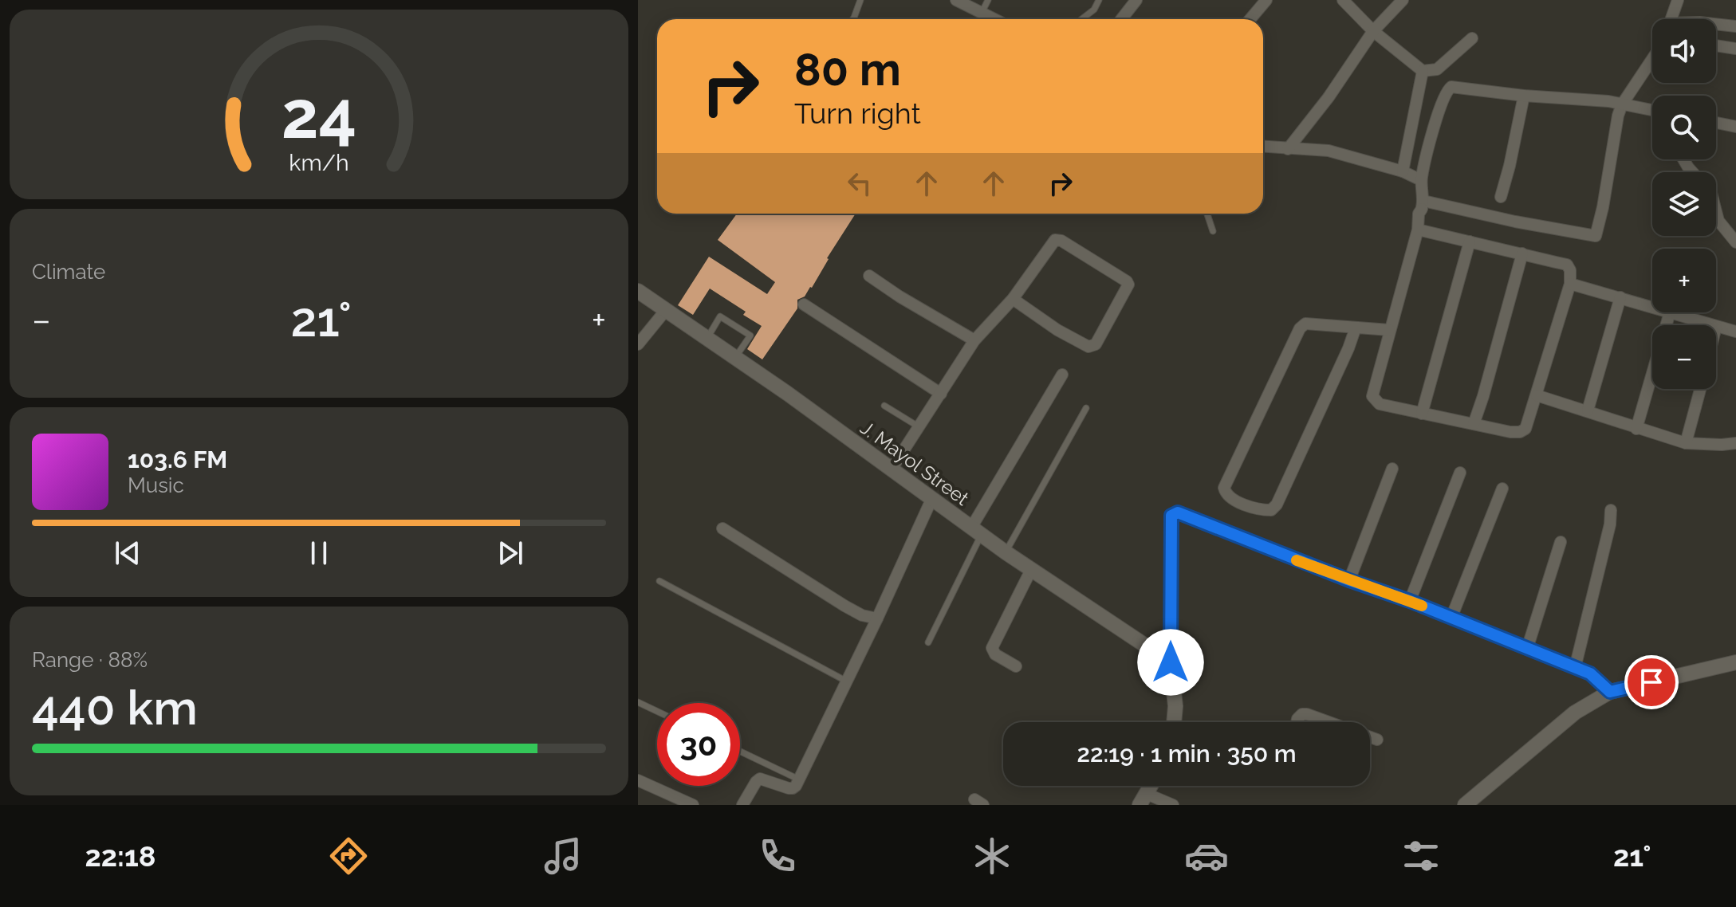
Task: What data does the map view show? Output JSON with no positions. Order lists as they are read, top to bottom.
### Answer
{
  "streets": {
    "street": ["J. Mayol Street"]
  },
  "page": {
    "map_buttons": ["+", "−"],
    "turn": ["80 m", "Turn right"],
    "tile": [
      "Climate",
      ["Range · 88%", "440 km"]
    ],
    "heat": ["−", "21°", "+"],
    "song": ["103.6 FM", "Music"],
    "limit": "30",
    "trip": "22:19 · 1 min · 350 m",
    "tabs": ["22:18", "21°"],
    "gauge": ["24", "km/h"]
  }
}
